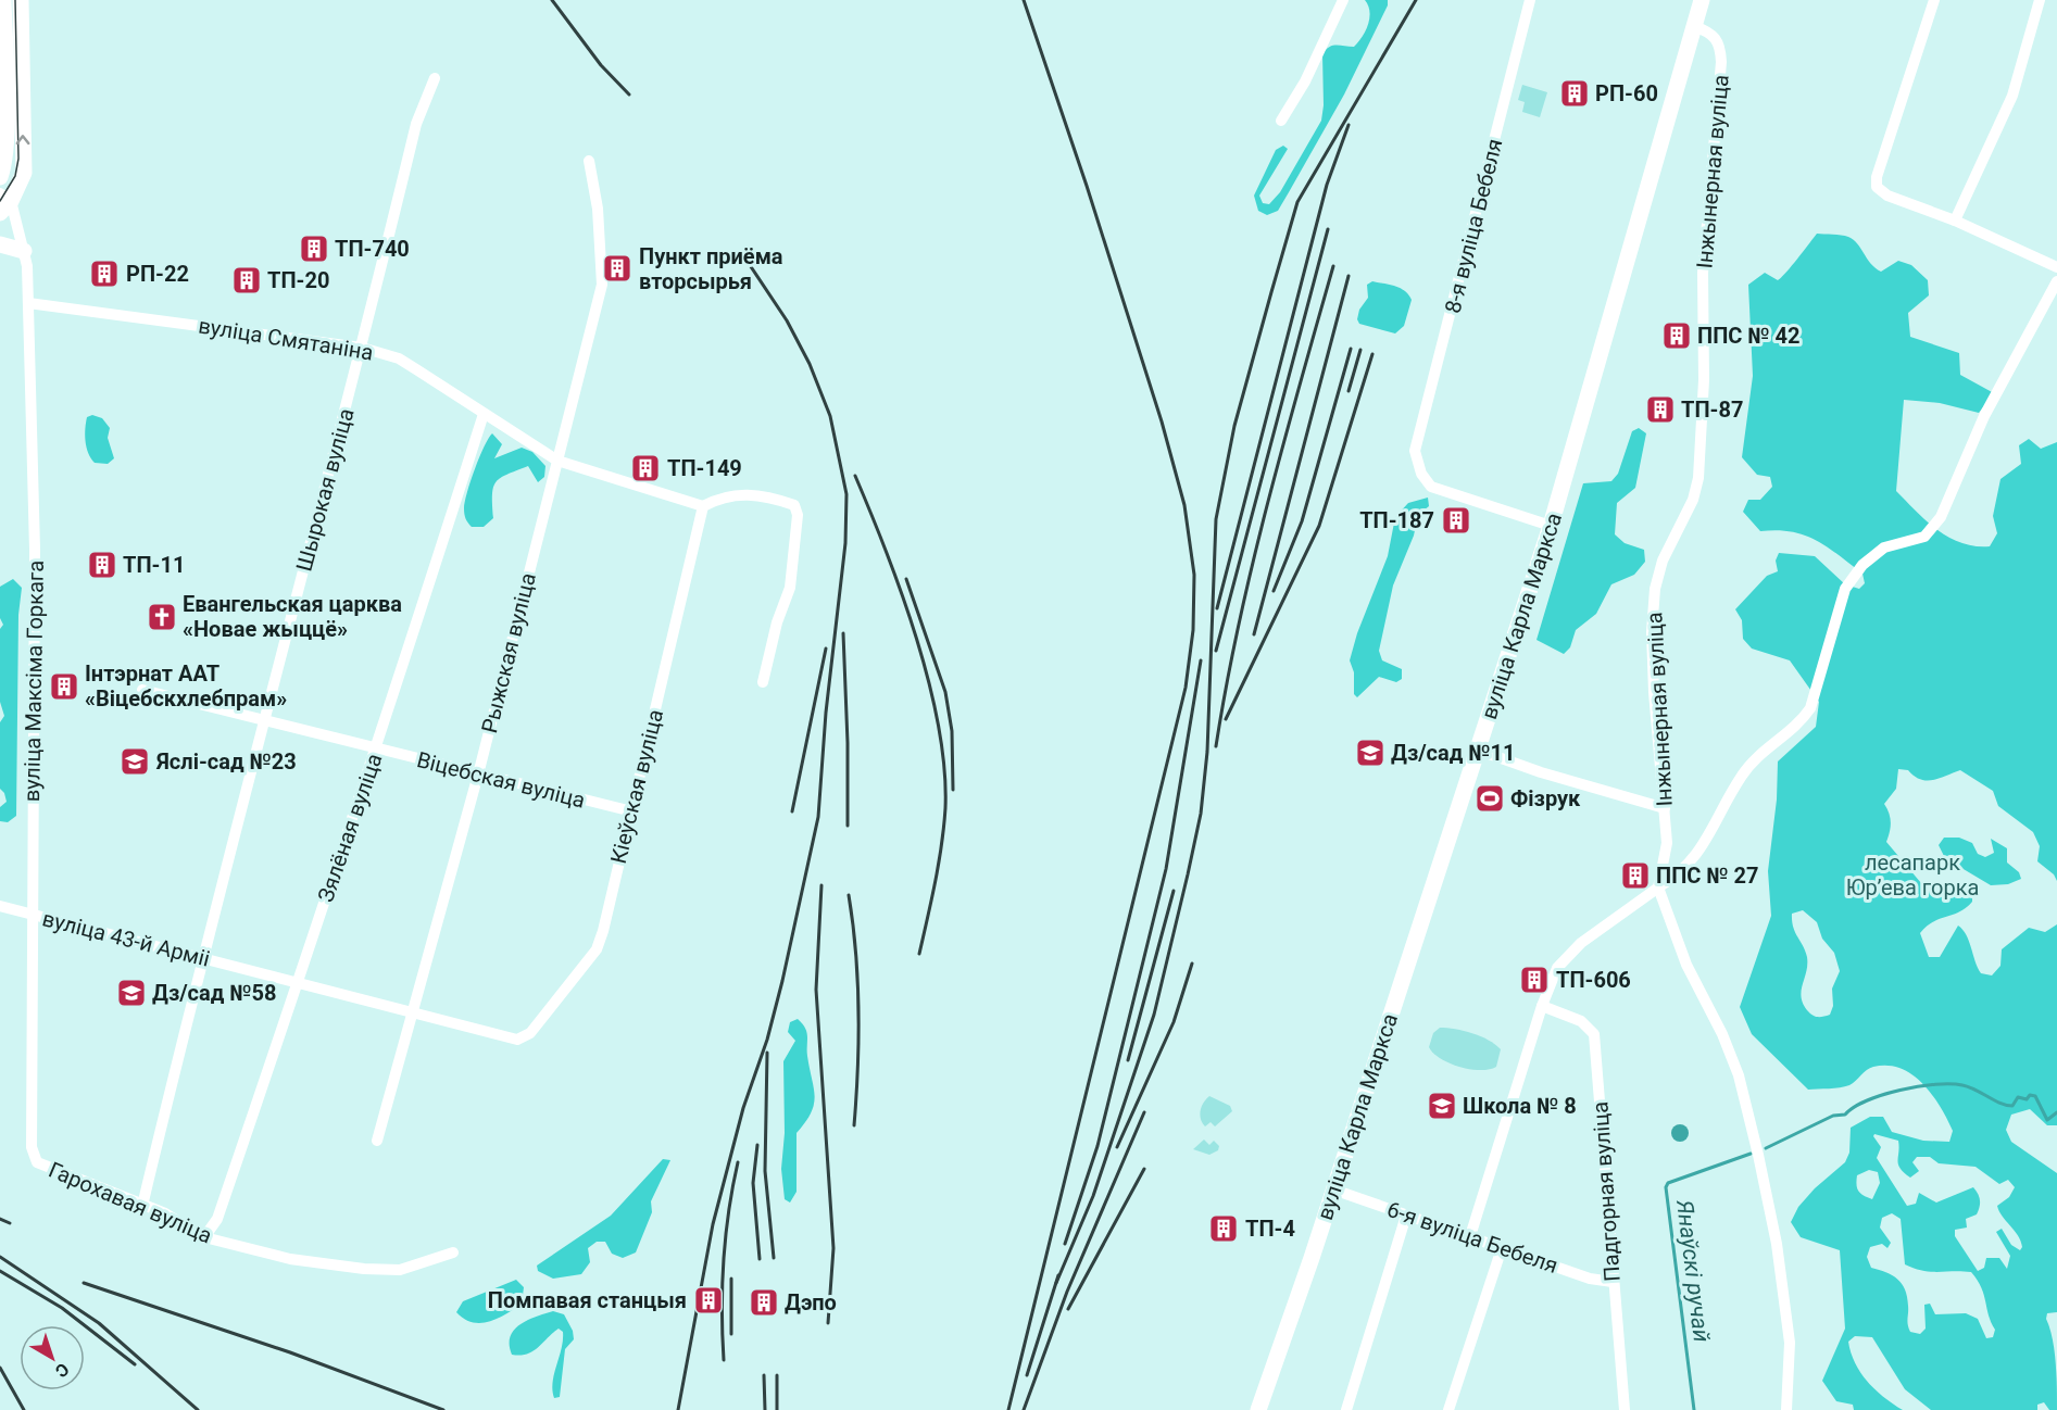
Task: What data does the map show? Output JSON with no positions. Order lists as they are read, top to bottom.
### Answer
{
  "streets": {
    "main road": ["вуліца Карла Маркса", "вуліца Максіма Горкага"],
    "street": [
      "Інжынерная вуліца",
      "8-я вуліца Бебеля",
      "вуліца Смятаніна",
      "Шырокая вуліца",
      "Рыжская вуліца",
      "Віцебская вуліца",
      "Кіеўская вуліца",
      "Зялёная вуліца",
      "вуліца 43-й Арміі",
      "Падгорная вуліца",
      "Гарохавая вуліца",
      "6-я вуліца Бебеля"
    ]
  },
  "crossings": [
    ["Інжынерная вуліца", "вуліца Карла Маркса"],
    ["8-я вуліца Бебеля", "вуліца Карла Маркса"],
    ["вуліца Смятаніна", "Шырокая вуліца"],
    ["вуліца Смятаніна", "Рыжская вуліца"],
    ["вуліца Смятаніна", "вуліца Максіма Горкага"],
    ["вуліца Смятаніна", "Кіеўская вуліца"],
    ["вуліца Смятаніна", "Зялёная вуліца"],
    ["Шырокая вуліца", "Віцебская вуліца"],
    ["Шырокая вуліца", "вуліца 43-й Арміі"],
    ["Шырокая вуліца", "Гарохавая вуліца"],
    ["вуліца Карла Маркса", "6-я вуліца Бебеля"],
    ["Рыжская вуліца", "Віцебская вуліца"],
    ["Рыжская вуліца", "вуліца 43-й Арміі"],
    ["вуліца Максіма Горкага", "вуліца 43-й Арміі"],
    ["вуліца Максіма Горкага", "Гарохавая вуліца"],
    ["Віцебская вуліца", "Кіеўская вуліца"],
    ["Віцебская вуліца", "Зялёная вуліца"],
    ["Кіеўская вуліца", "вуліца 43-й Арміі"],
    ["Зялёная вуліца", "вуліца 43-й Арміі"],
    ["Зялёная вуліца", "Гарохавая вуліца"],
    ["Падгорная вуліца", "6-я вуліца Бебеля"]
  ],
  "water": ["Янаўскі ручай"],
  "parks": ["лесапарк Юрʼева горка"],
  "places": {
    "building": [
      "РП-60",
      "ТП-740",
      "Пункт приёма вторсырья",
      "РП-22",
      "ТП-20",
      "ППС № 42",
      "ТП-87",
      "ТП-149",
      "ТП-187",
      "ТП-11",
      "Інтэрнат ААТ «Віцебскхлебпрам»",
      "ППС № 27",
      "ТП-606",
      "ТП-4",
      "Помпавая станцыя",
      "Дэпо"
    ],
    "church": ["Евангельская царква «Новае жыццё»"],
    "school or university": [
      "Дз/сад №11",
      "Яслі-сад №23",
      "Дз/сад №58",
      "Школа № 8"
    ],
    "sports": ["Фізрук"]
  },
  "north": "bottom right"
}
